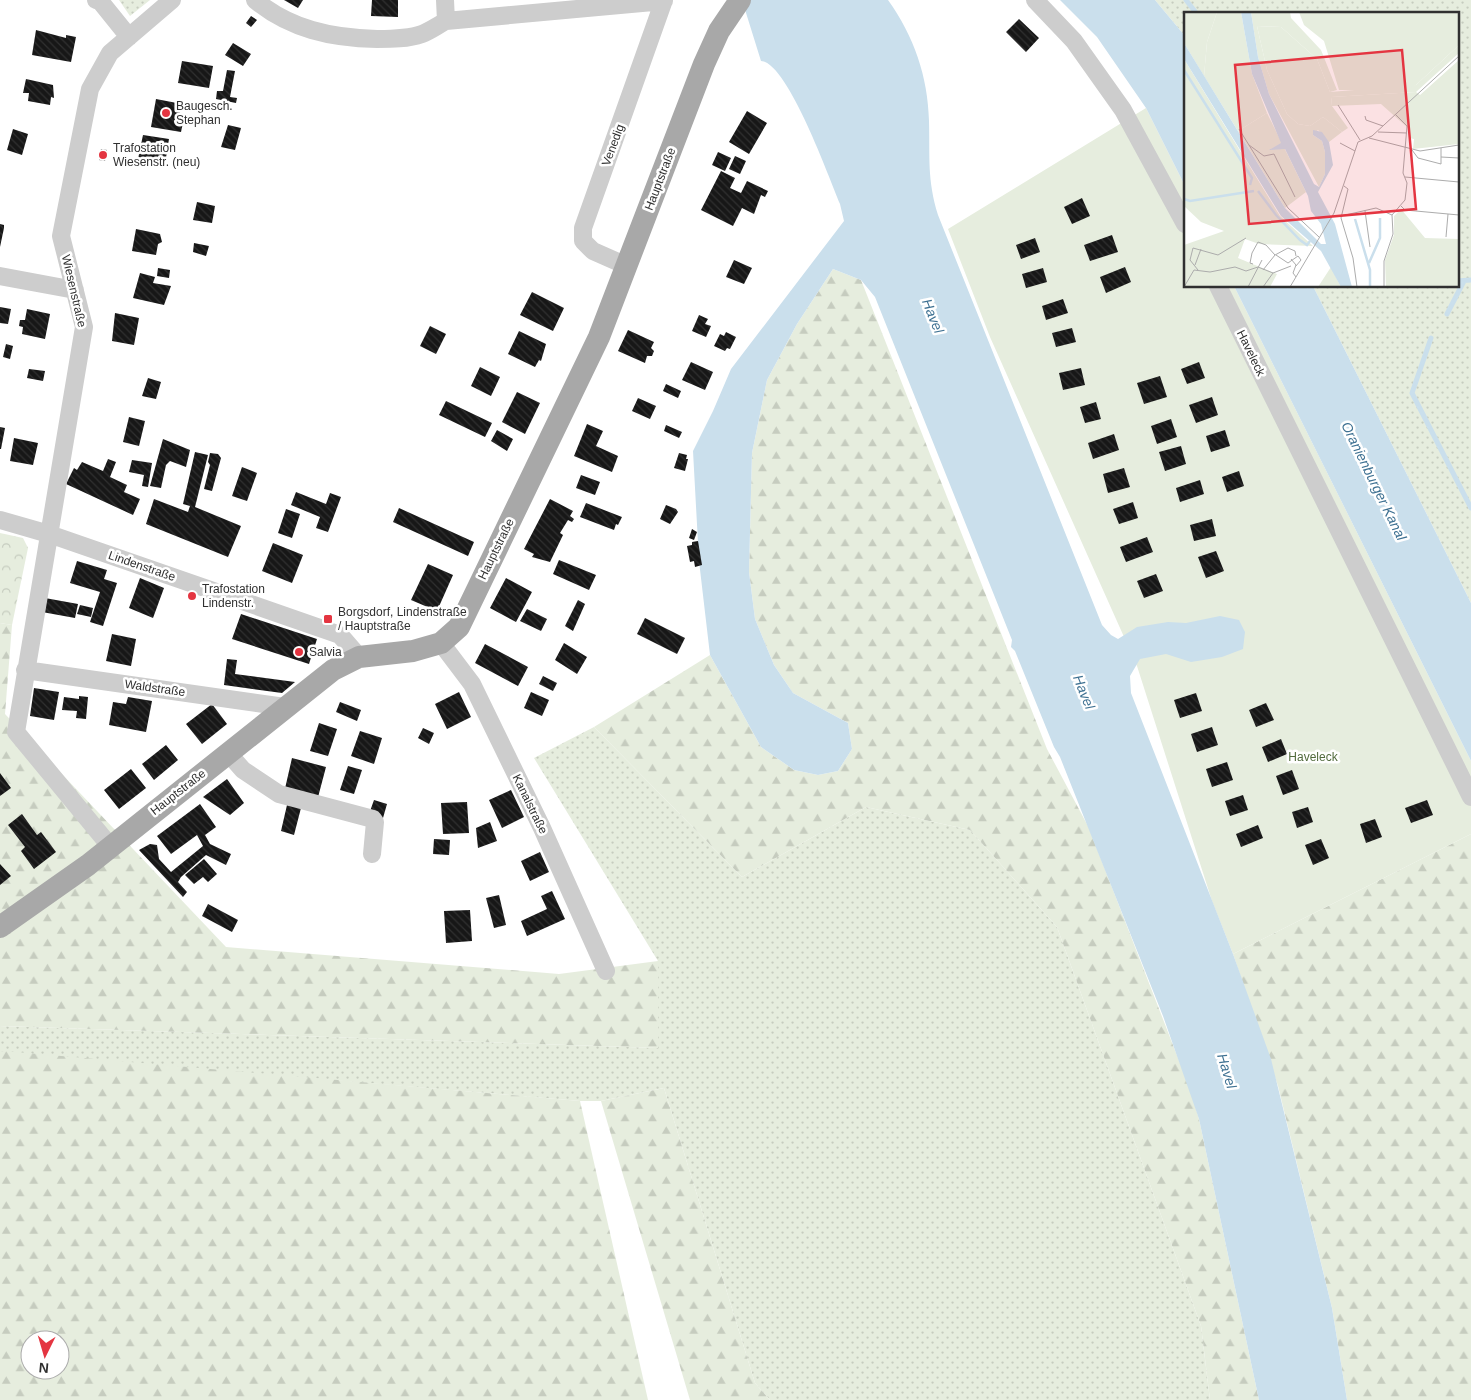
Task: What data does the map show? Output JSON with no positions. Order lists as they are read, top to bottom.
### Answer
{
  "streets": {
    "main road": ["Hauptstraße"],
    "street": [
      "Venedig",
      "Wiesenstraße",
      "Haveleck",
      "Lindenstraße",
      "Waldstraße",
      "Kanalstraße"
    ]
  },
  "crossings": [
    ["Venedig", "Hauptstraße"],
    ["Hauptstraße", "Lindenstraße"],
    ["Hauptstraße", "Waldstraße"],
    ["Hauptstraße", "Kanalstraße"],
    ["Wiesenstraße", "Lindenstraße"]
  ],
  "water": ["Havel", "Oranienburger Kanal"],
  "parks": ["Haveleck"],
  "places": {
    "other": [
      "Baugesch. Stephan",
      "Trafostation Wiesenstr. (neu)",
      "Trafostation Lindenstr.",
      "Salvia"
    ],
    "transit": ["Borgsdorf, Lindenstraße / Hauptstraße"]
  },
  "north": "bottom"
}
